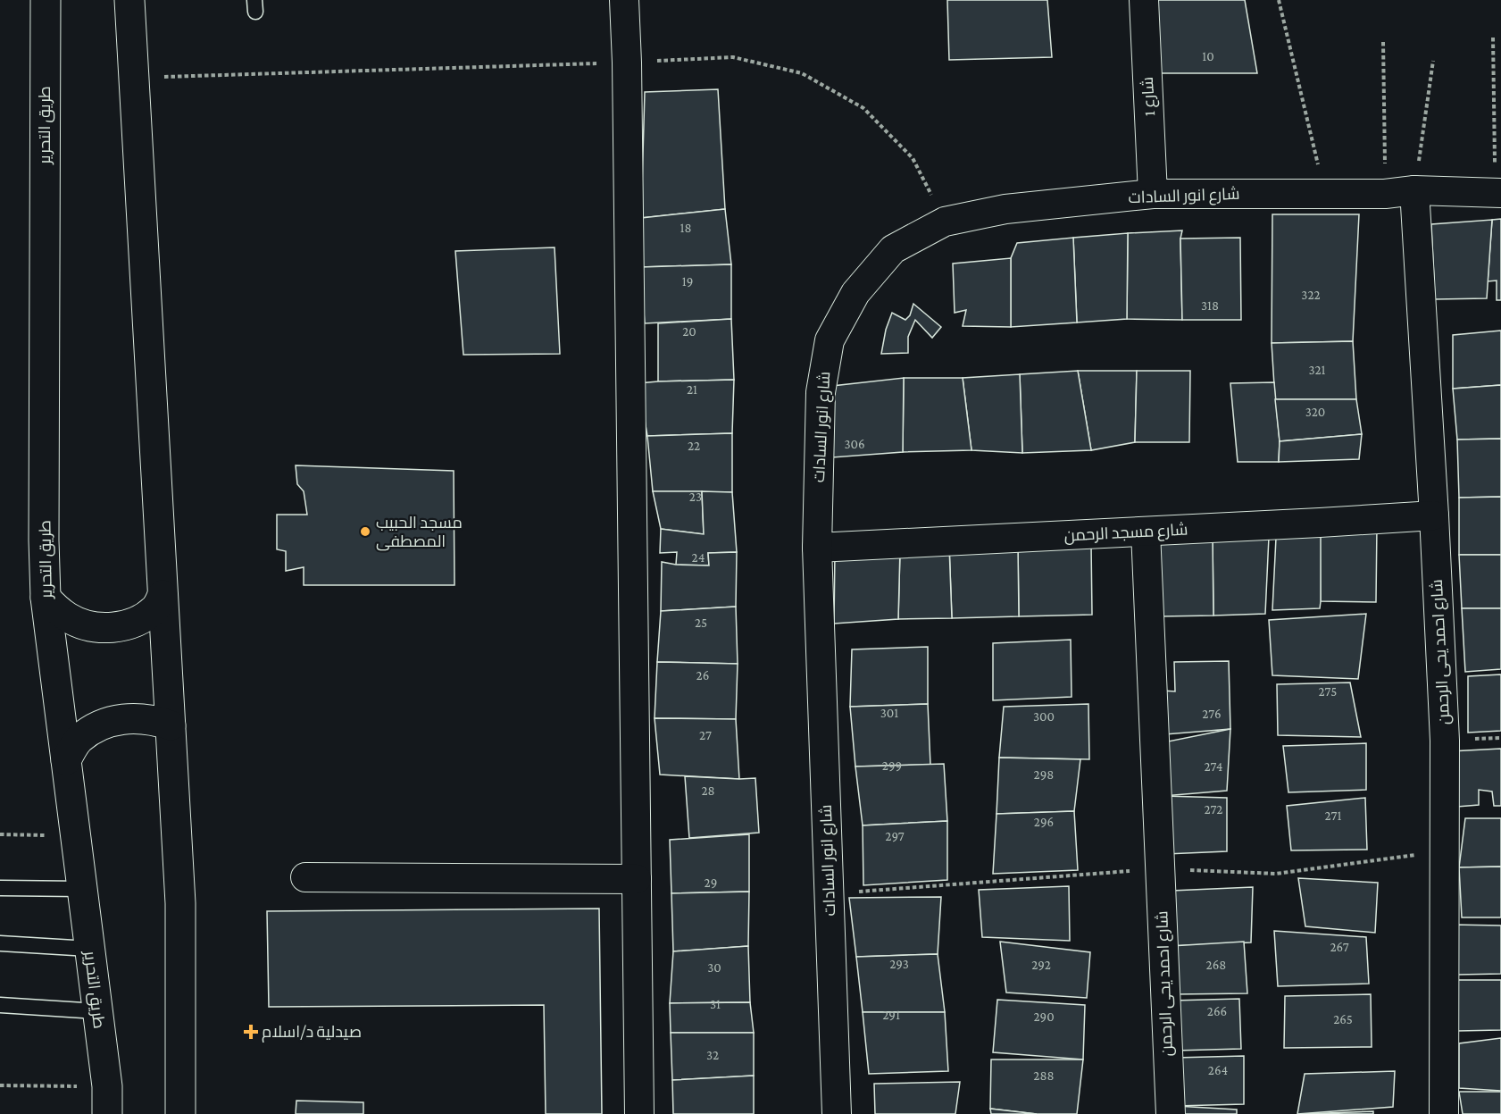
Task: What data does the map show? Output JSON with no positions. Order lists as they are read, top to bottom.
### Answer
{
  "streets": {
    "street": [
      "شارع 1",
      "طريق التحرير",
      "شارع انور السادات",
      "شارع مسجد الرحمن",
      "شارع احمد يحى الرحمن"
    ]
  },
  "crossings": [
    ["شارع 1", "شارع انور السادات"],
    ["شارع انور السادات", "شارع مسجد الرحمن"],
    ["شارع انور السادات", "شارع احمد يحى الرحمن"],
    ["شارع مسجد الرحمن", "شارع احمد يحى الرحمن"]
  ],
  "places": {
    "other": ["مسجد الحبيب المصطفى"],
    "health": ["صيدلية د/اسلام"]
  },
  "house_numbers": [
    "10",
    "18",
    "19",
    "322",
    "318",
    "20",
    "321",
    "21",
    "320",
    "306",
    "22",
    "23",
    "24",
    "25",
    "26",
    "275",
    "301",
    "276",
    "300",
    "27",
    "299",
    "274",
    "298",
    "28",
    "272",
    "271",
    "296",
    "297",
    "29",
    "267",
    "293",
    "292",
    "268",
    "30",
    "31",
    "266",
    "291",
    "290",
    "265",
    "32",
    "264",
    "288"
  ]
}
